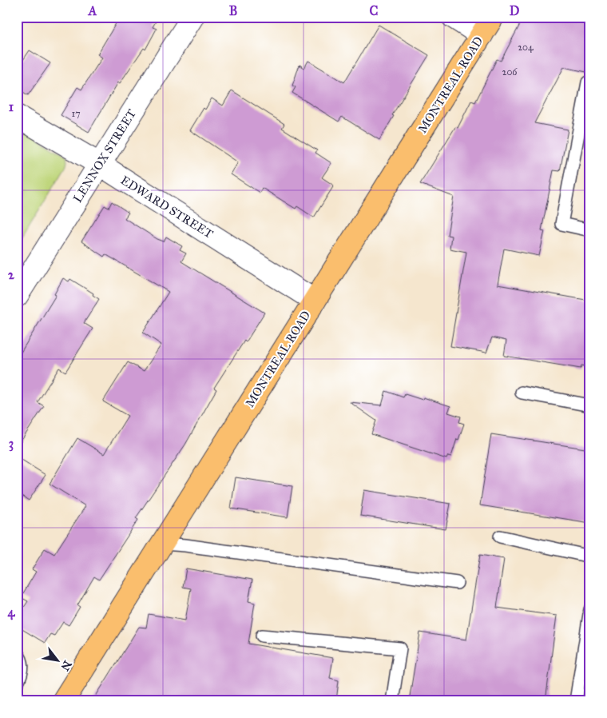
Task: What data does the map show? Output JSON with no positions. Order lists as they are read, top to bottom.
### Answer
{
  "streets": {
    "main road": ["MONTREAL ROAD"],
    "street": ["LENNOX STREET", "EDWARD STREET"]
  },
  "crossings": [
    ["MONTREAL ROAD", "EDWARD STREET"],
    ["LENNOX STREET", "EDWARD STREET"]
  ],
  "house_numbers": ["204", "206", "17"],
  "north": "bottom right",
  "grid": {
    "columns": [
      "A",
      "B",
      "C",
      "D"
    ],
    "rows": [
      "1",
      "2",
      "3",
      "4"
    ]
  }
}
